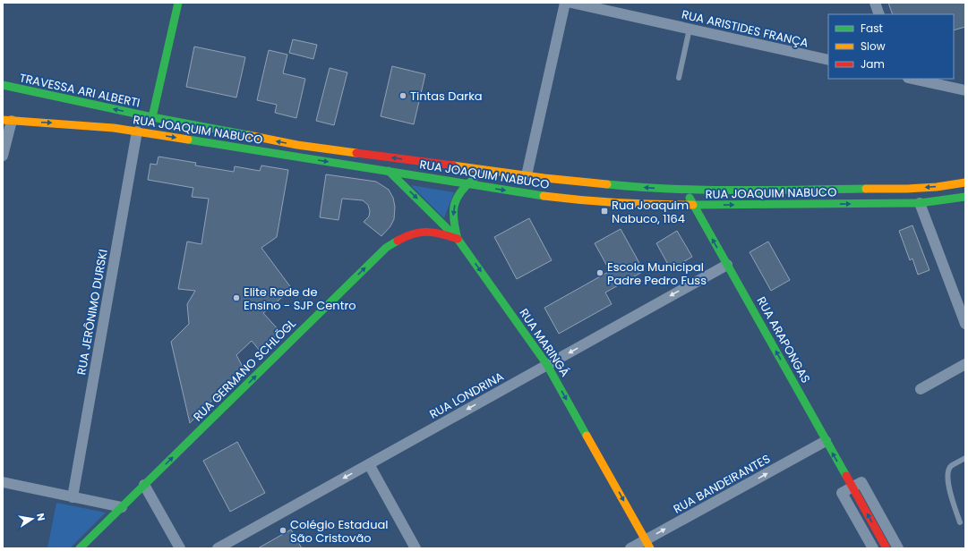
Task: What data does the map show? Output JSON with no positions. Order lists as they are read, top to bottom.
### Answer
{
  "streets": {
    "main road": [
      "TRAVESSA ARI ALBERTI",
      "RUA JOAQUIM NABUCO",
      "RUA ARAPONGAS",
      "RUA MARINGÁ",
      "RUA GERMANO SCHLÖGL"
    ],
    "street": [
      "RUA ARISTIDES FRANÇA",
      "RUA JERÔNIMO DURSKI",
      "RUA LONDRINA",
      "RUA BANDEIRANTES"
    ]
  },
  "crossings": [
    ["TRAVESSA ARI ALBERTI", "RUA JOAQUIM NABUCO"],
    ["RUA JOAQUIM NABUCO", "RUA JERÔNIMO DURSKI"],
    ["RUA JOAQUIM NABUCO", "RUA ARAPONGAS"],
    ["RUA JOAQUIM NABUCO", "RUA MARINGÁ"],
    ["RUA ARAPONGAS", "RUA LONDRINA"],
    ["RUA ARAPONGAS", "RUA BANDEIRANTES"],
    ["RUA MARINGÁ", "RUA GERMANO SCHLÖGL"],
    ["RUA MARINGÁ", "RUA LONDRINA"],
    ["RUA MARINGÁ", "RUA BANDEIRANTES"]
  ],
  "one_way": [
    "TRAVESSA ARI ALBERTI",
    "RUA ARAPONGAS",
    "RUA MARINGÁ",
    "RUA GERMANO SCHLÖGL",
    "RUA LONDRINA",
    "RUA BANDEIRANTES"
  ],
  "places": {
    "other": [
      "Tintas Darka",
      "Escola Municipal Padre Pedro Fuss",
      "Elite Rede de Ensino - SJP Centro",
      "Colégio Estadual São Cristovão"
    ],
    "transit": ["Rua Joaquim Nabuco, 1164"]
  },
  "legend": ["Fast", "Slow", "Jam"],
  "north": "right"
}
